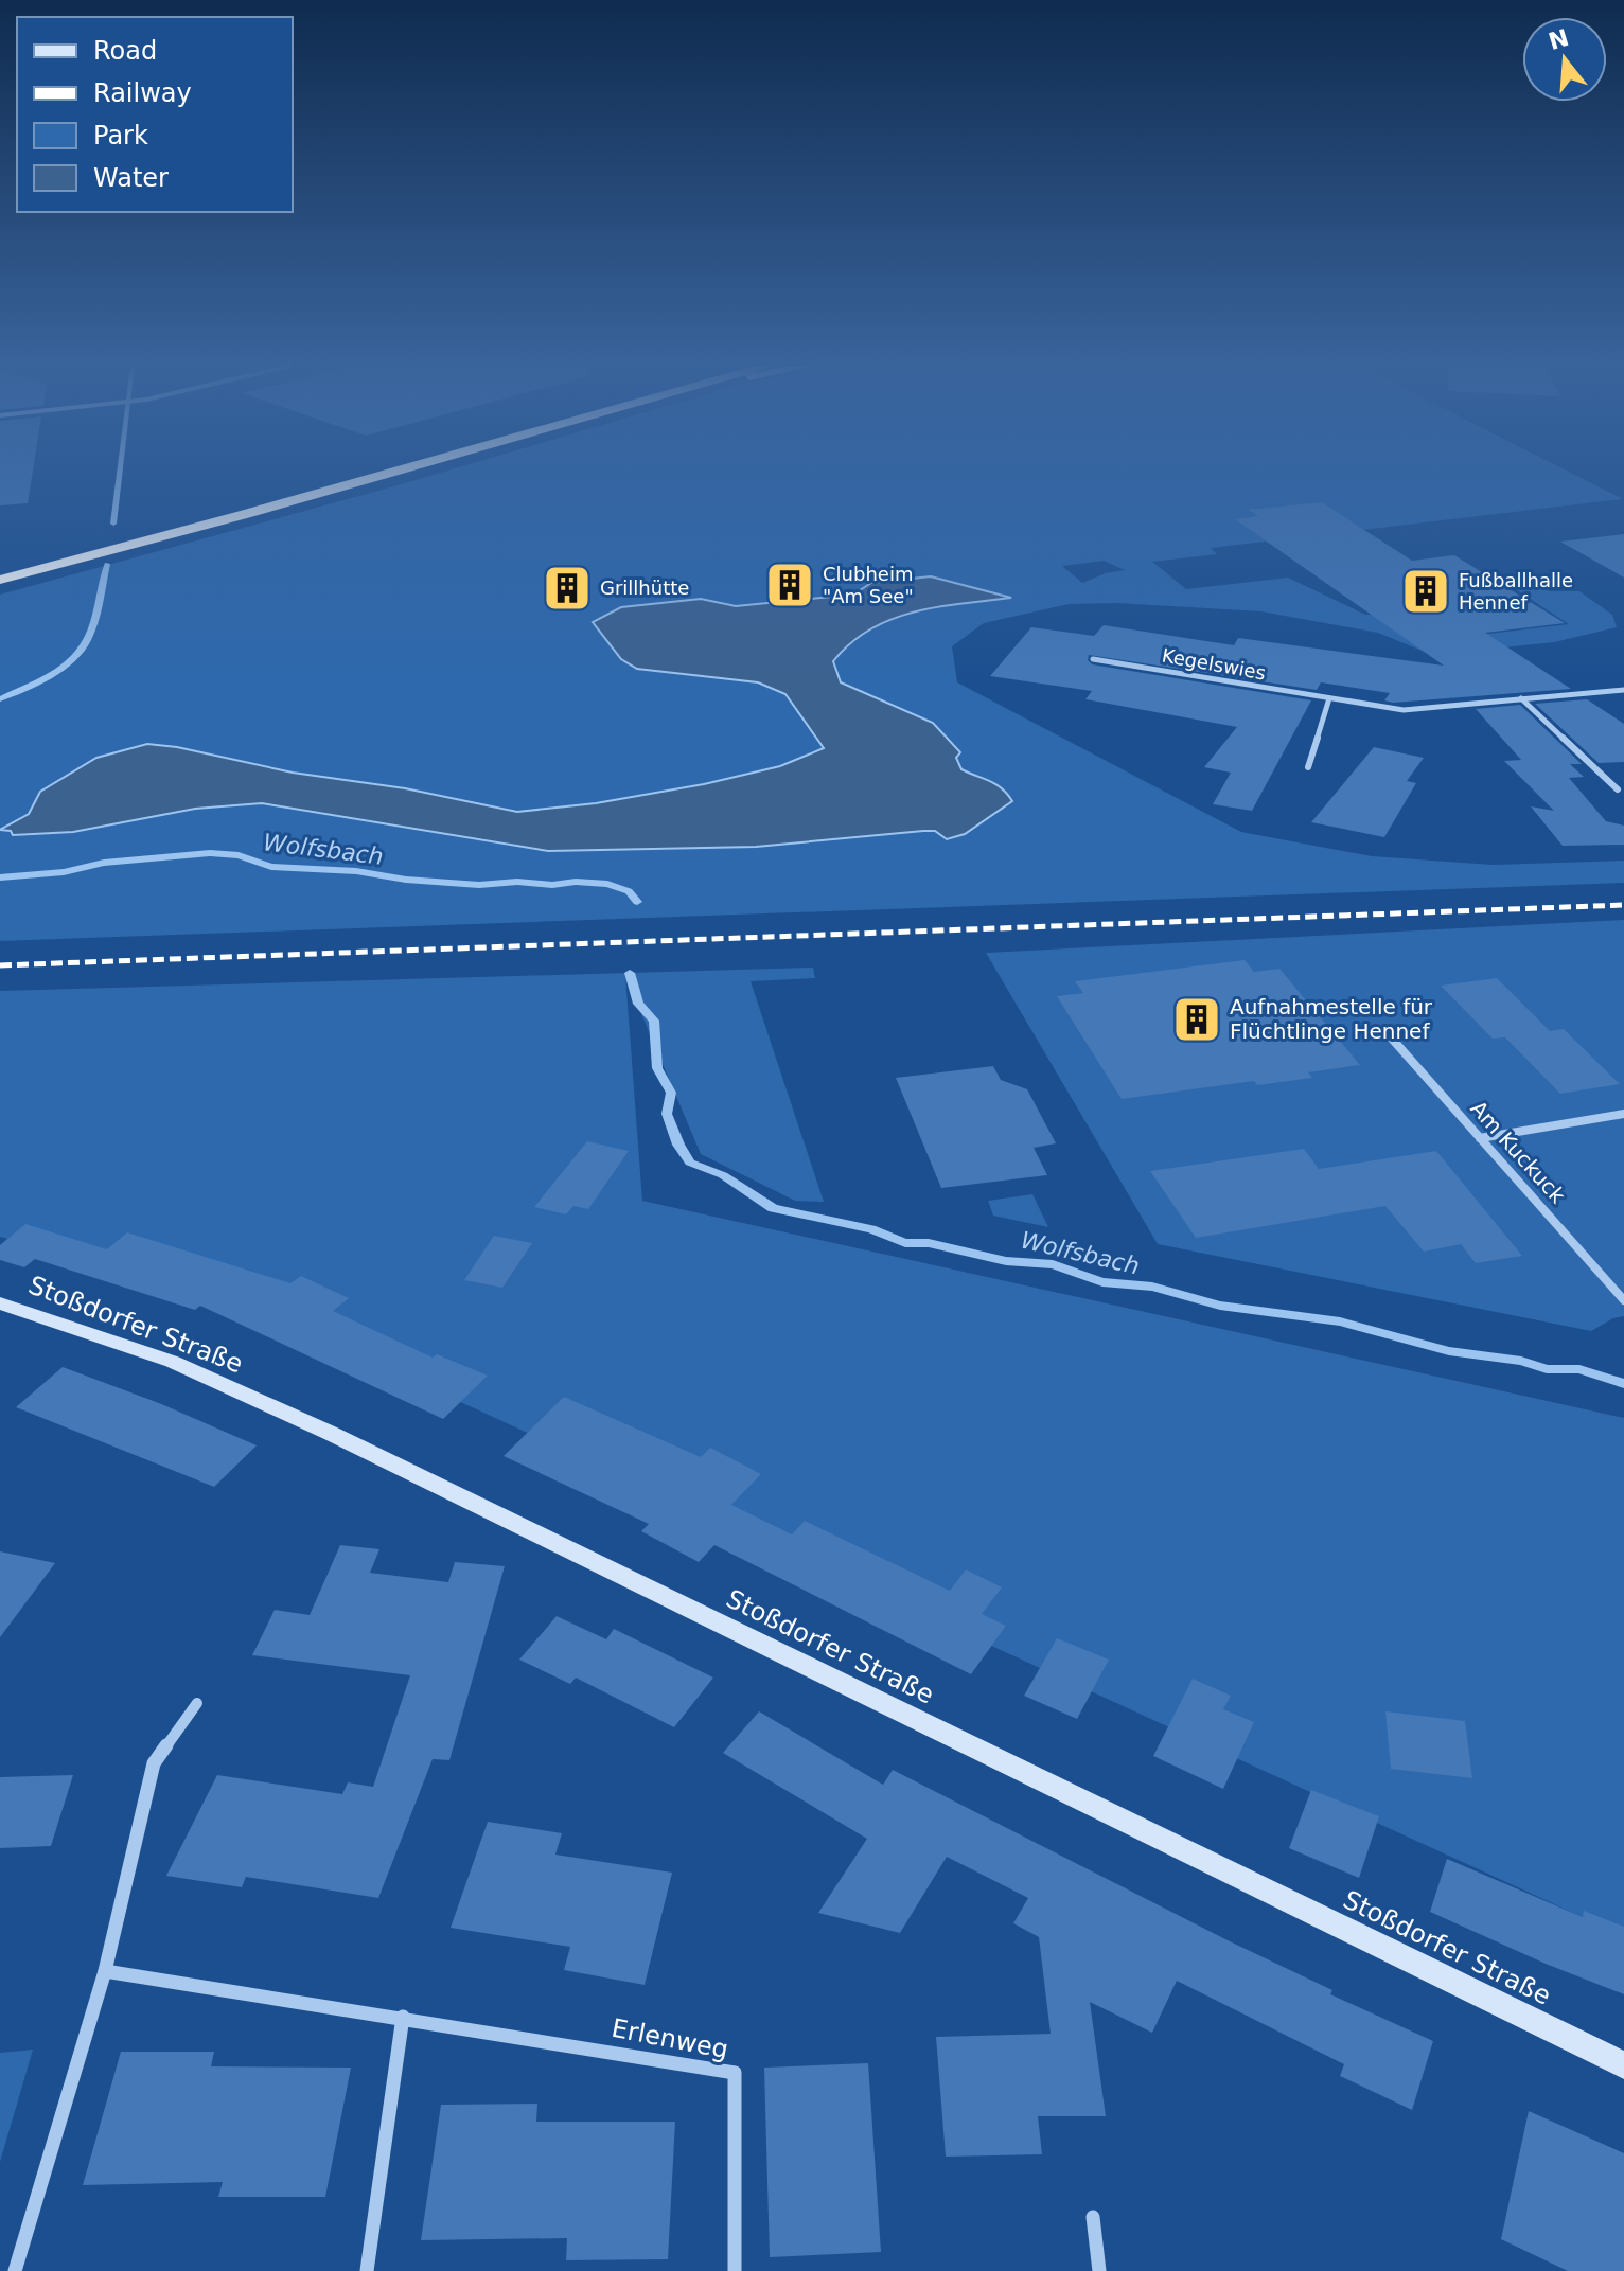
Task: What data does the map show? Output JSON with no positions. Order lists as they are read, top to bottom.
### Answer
{
  "streets": {
    "main road": ["Stoßdorfer Straße"],
    "street": ["Kegelswies", "Am Kuckuck", "Erlenweg"]
  },
  "water": ["Wolfsbach"],
  "places": {
    "building": [
      "Clubheim \"Am See\"",
      "Grillhütte",
      "Fußballhalle Hennef",
      "Aufnahmestelle für Flüchtlinge Hennef"
    ]
  },
  "legend": [
    "Road",
    "Railway",
    "Park",
    "Water"
  ],
  "north": "top"
}
